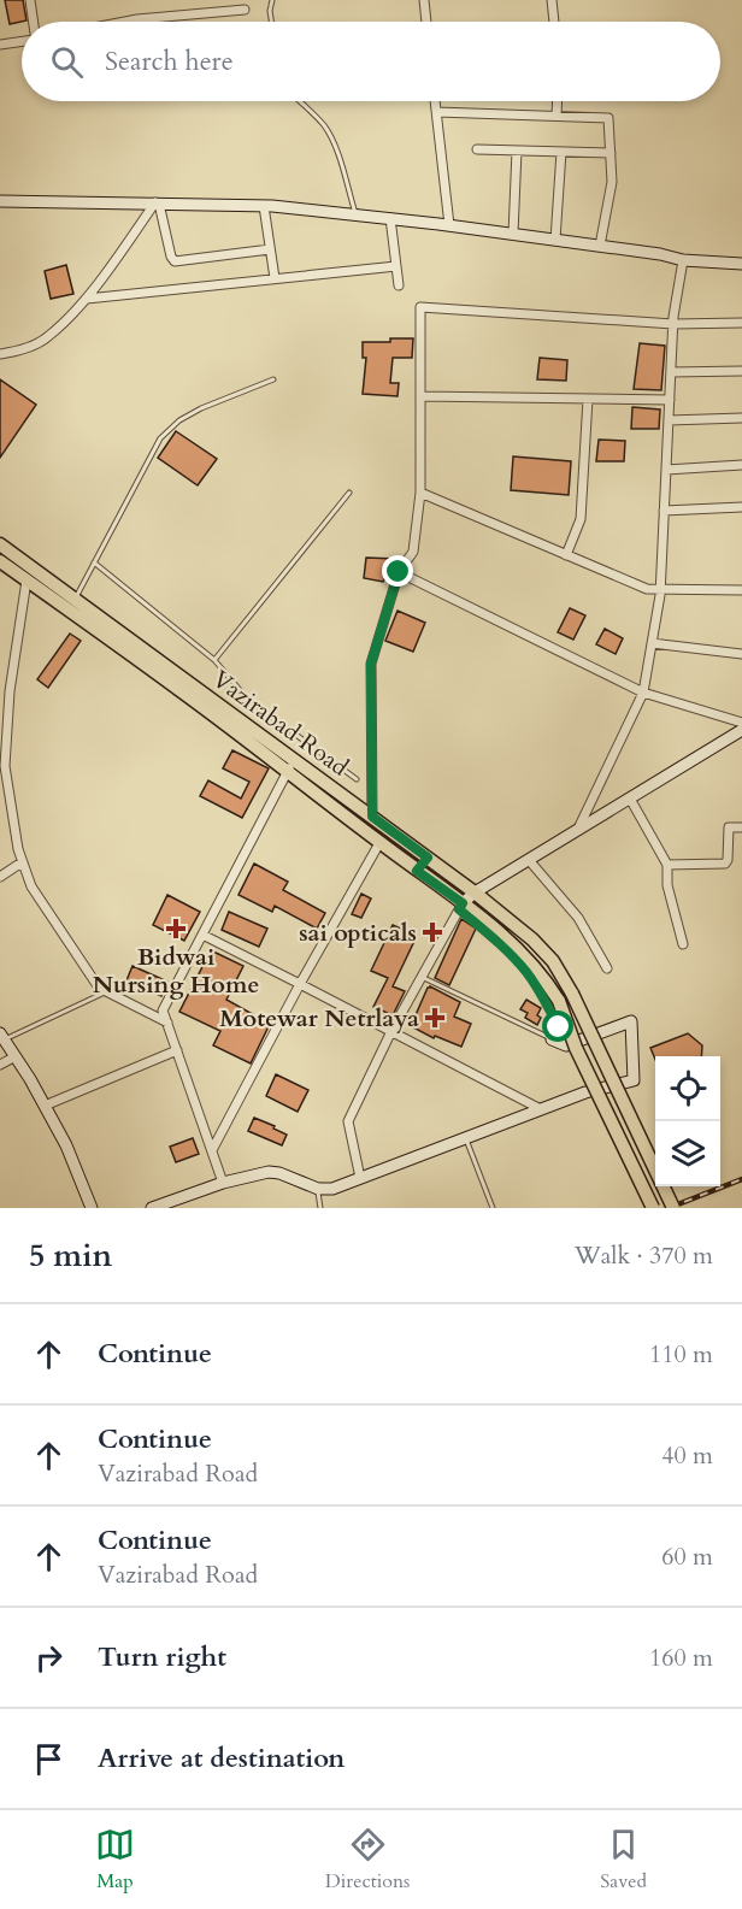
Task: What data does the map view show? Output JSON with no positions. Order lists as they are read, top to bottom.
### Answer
{
  "streets": {
    "main road": ["Vazirabad Road"]
  },
  "places": {
    "health": ["Bidwai Nursing Home", "sai opticals", "Motewar Netrlaya"]
  },
  "page": {
    "search": "Search here",
    "heading": ["5 min", "Walk · 370 m"],
    "list": [
      ["Continue", "110 m"],
      ["Continue", "Vazirabad Road", "40 m"],
      ["Continue", "Vazirabad Road", "60 m"],
      ["Turn right", "160 m"],
      "Arrive at destination"
    ],
    "nav": ["Map", "Directions", "Saved"]
  }
}
